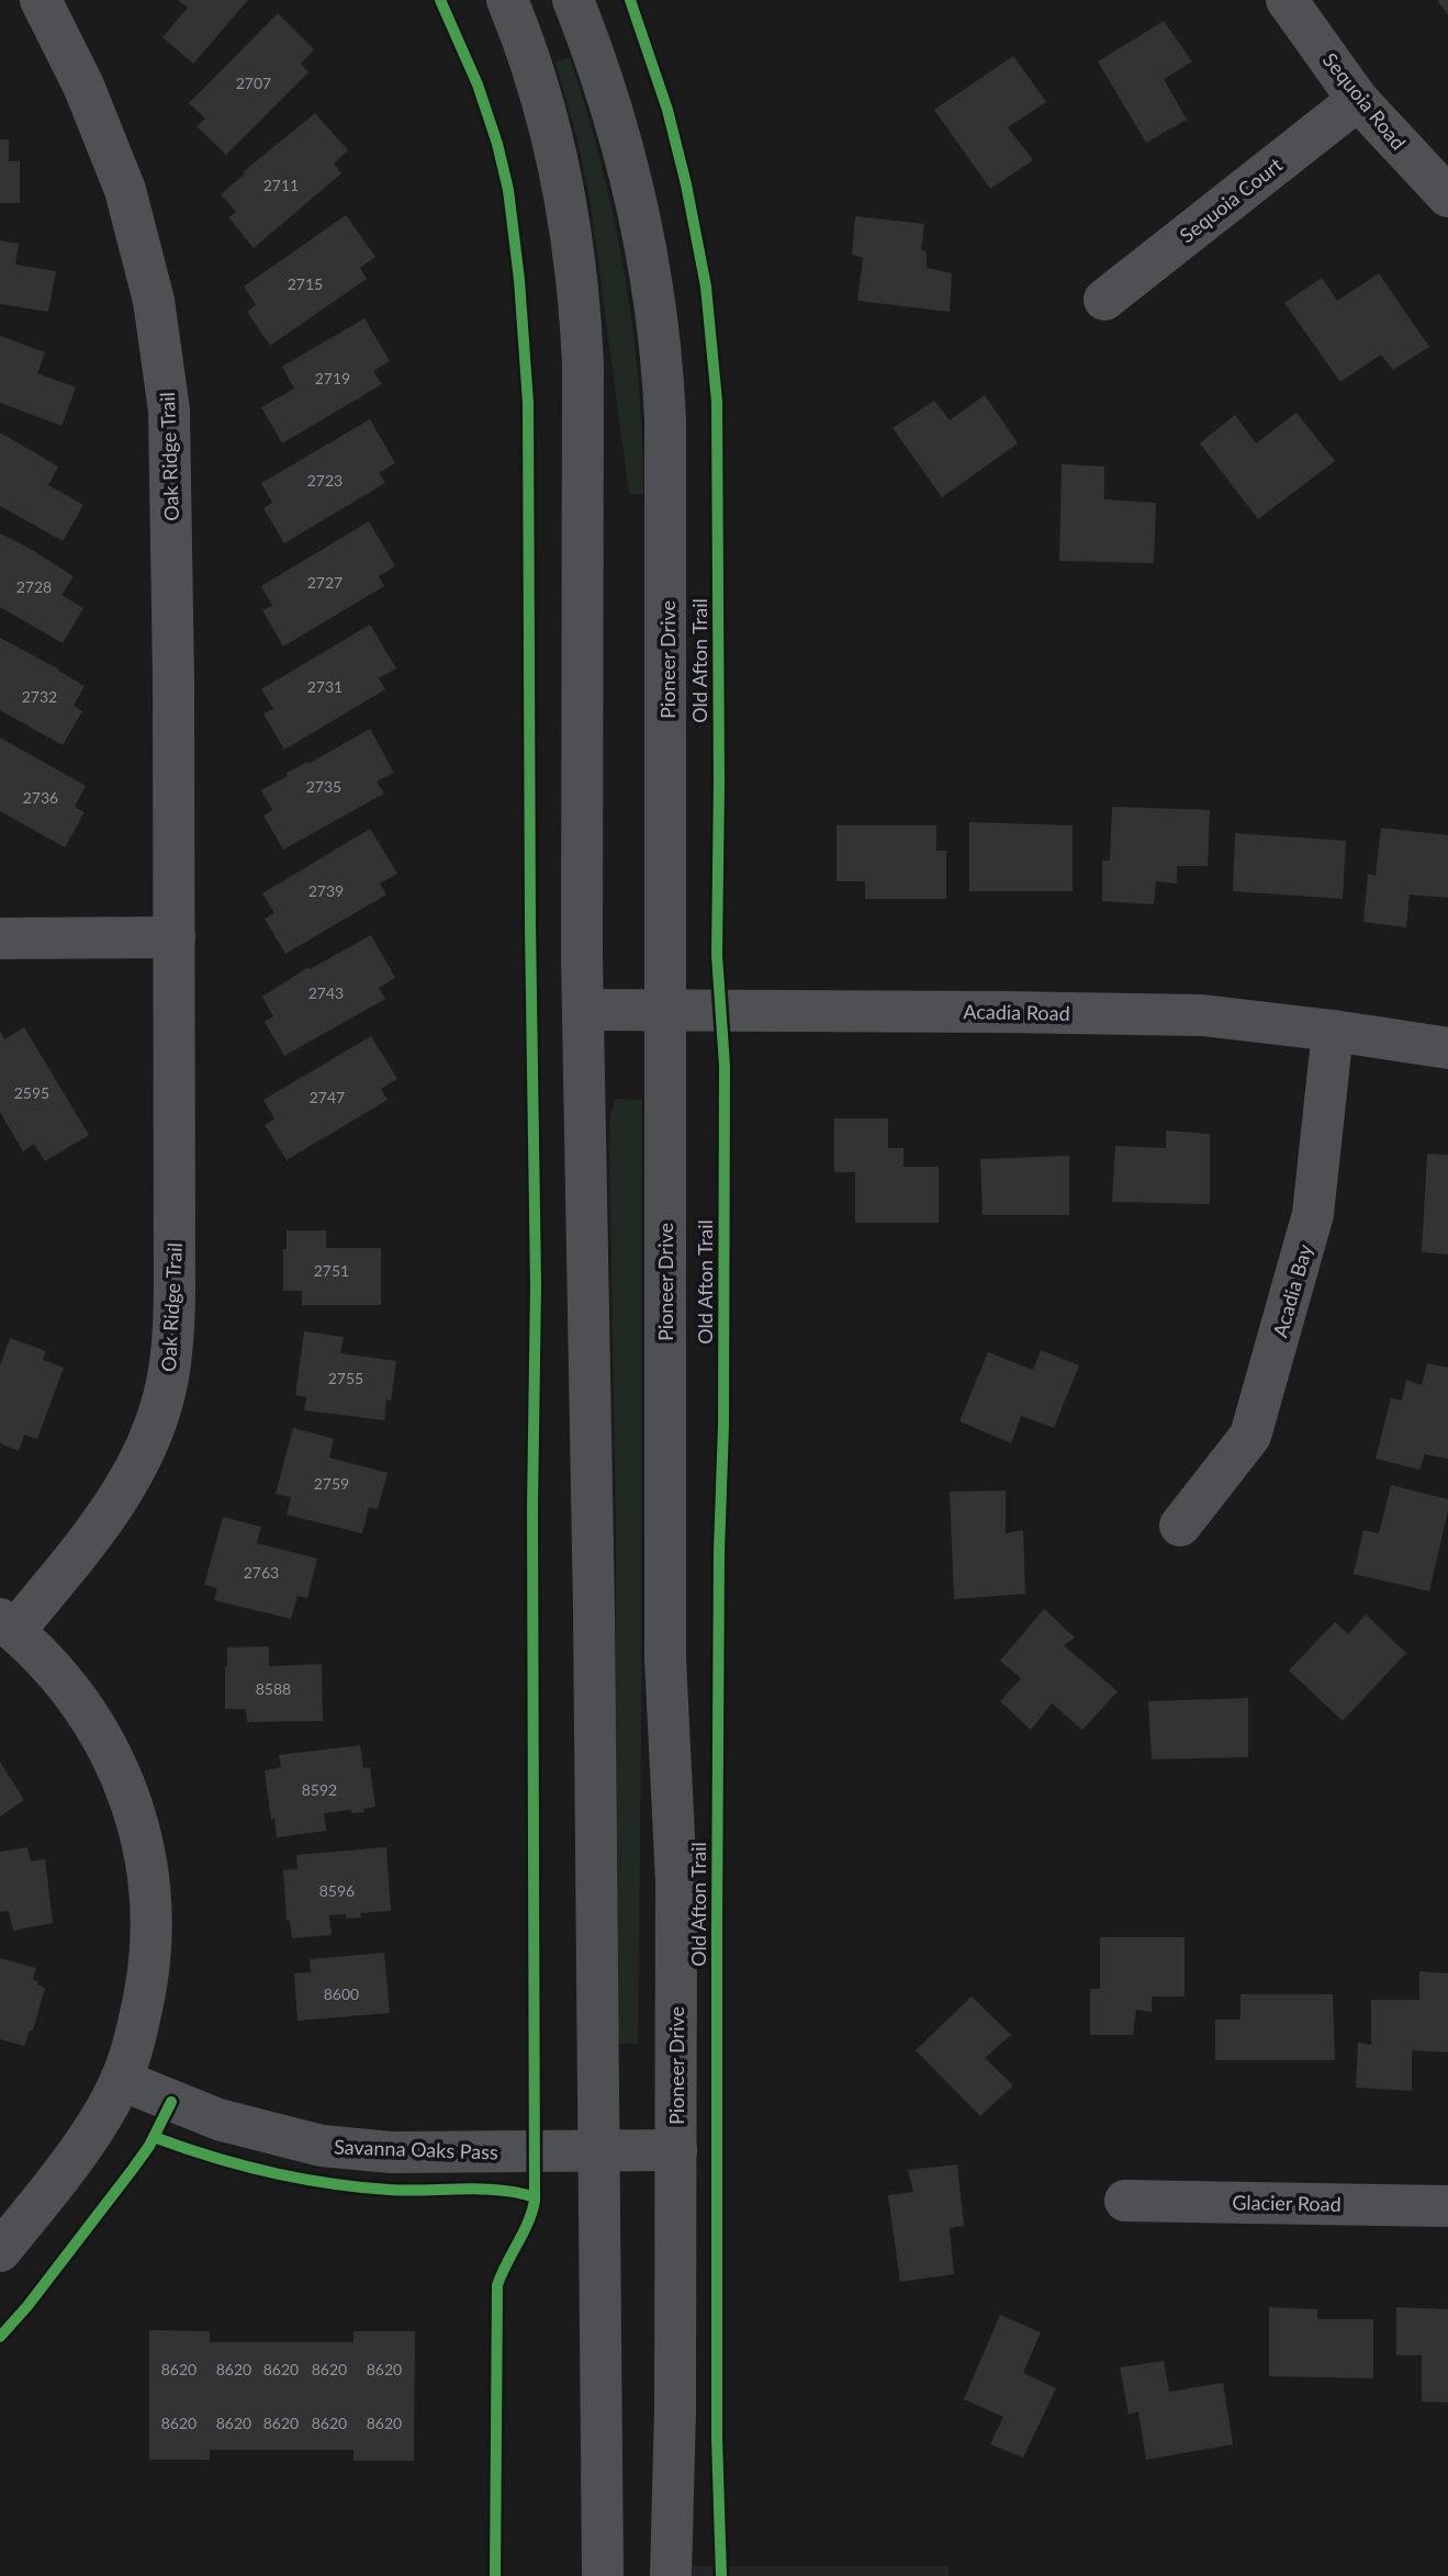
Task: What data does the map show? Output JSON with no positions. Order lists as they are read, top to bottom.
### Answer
{
  "streets": {
    "street": [
      "Sequoia Road",
      "Sequoia Court",
      "Oak Ridge Trail",
      "Pioneer Drive",
      "Acadia Road",
      "Acadia Bay",
      "Savanna Oaks Pass",
      "Glacier Road"
    ],
    "cycle path": ["Old Afton Trail"]
  },
  "crossings": [
    ["Sequoia Road", "Sequoia Court"],
    ["Pioneer Drive", "Acadia Road"],
    ["Pioneer Drive", "Savanna Oaks Pass"],
    ["Acadia Road", "Acadia Bay"]
  ],
  "house_numbers": [
    "2707",
    "2711",
    "2715",
    "2719",
    "2723",
    "2727",
    "2728",
    "2731",
    "2732",
    "2735",
    "2736",
    "2739",
    "2743",
    "2595",
    "2747",
    "2751",
    "2755",
    "2759",
    "2763",
    "8588",
    "8592",
    "8596",
    "8600",
    "8620",
    "8620",
    "8620",
    "8620",
    "8620",
    "8620",
    "8620",
    "8620",
    "8620",
    "8620"
  ]
}
